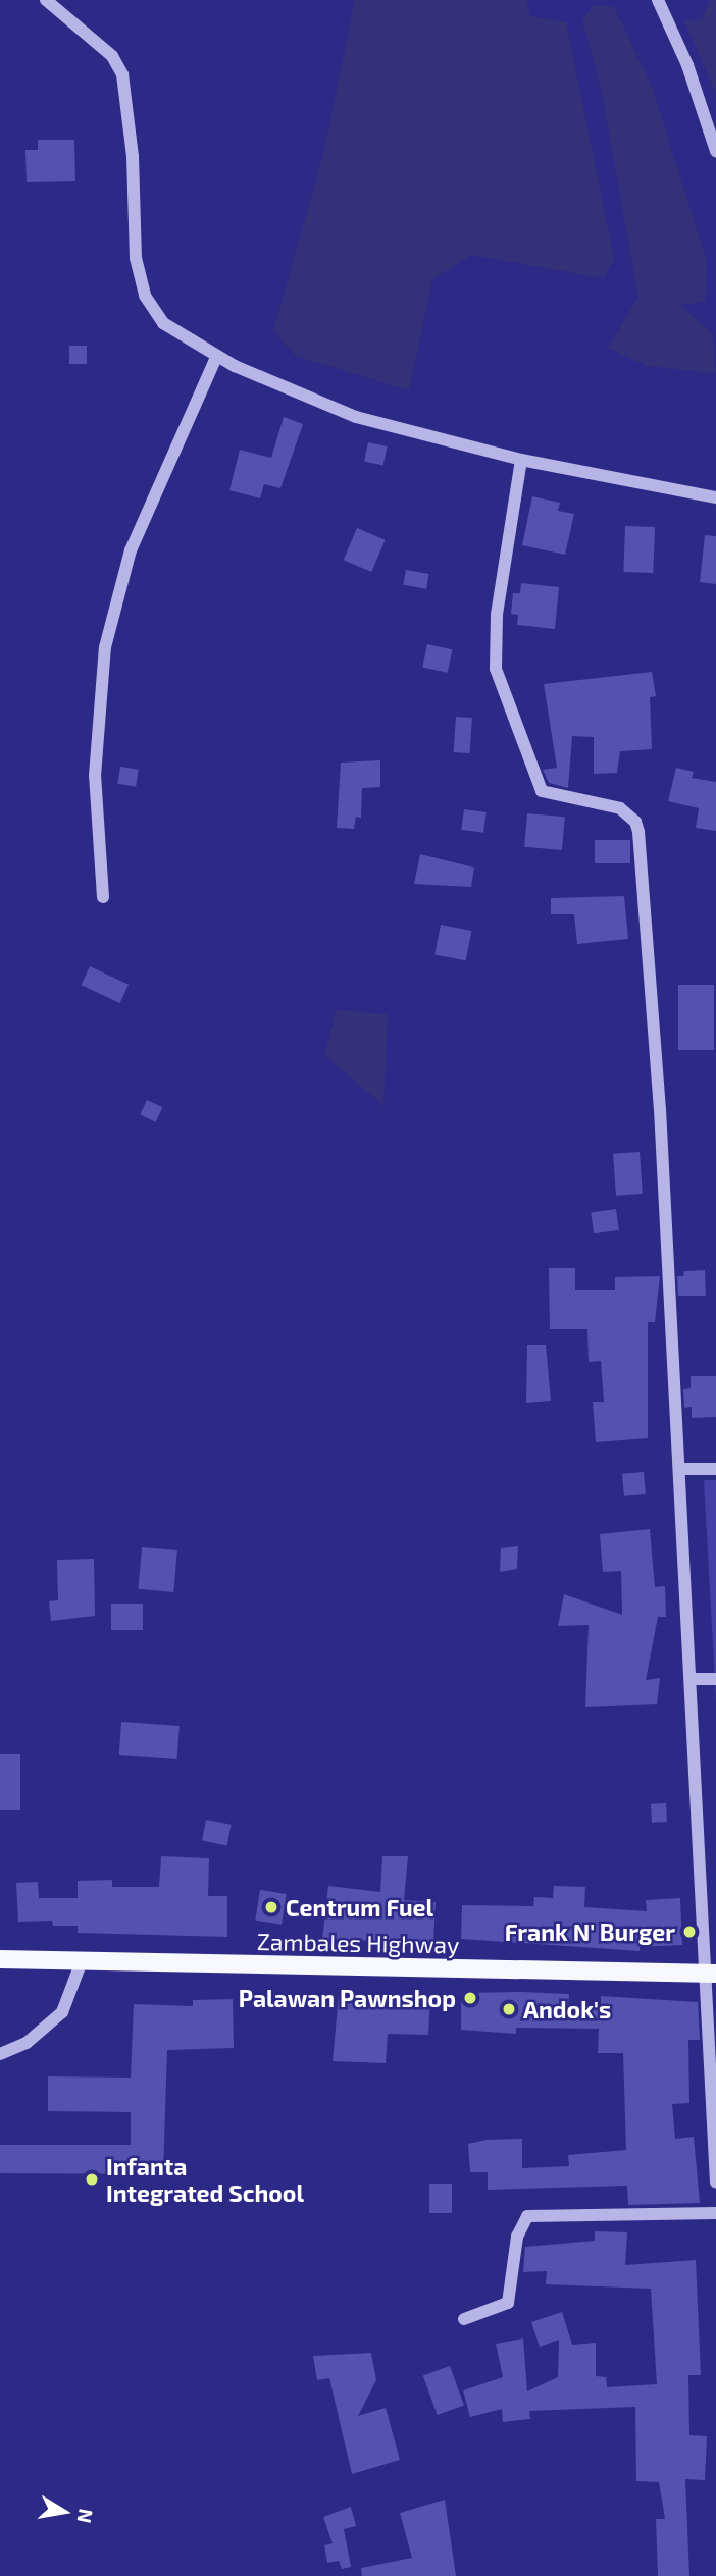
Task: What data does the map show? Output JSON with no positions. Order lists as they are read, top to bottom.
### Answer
{
  "streets": {
    "main road": ["Zambales Highway"]
  },
  "places": [
    "Centrum Fuel",
    "Frank N' Burger",
    "Palawan Pawnshop",
    "Andok's",
    "Infanta Integrated School"
  ],
  "north": "right"
}
